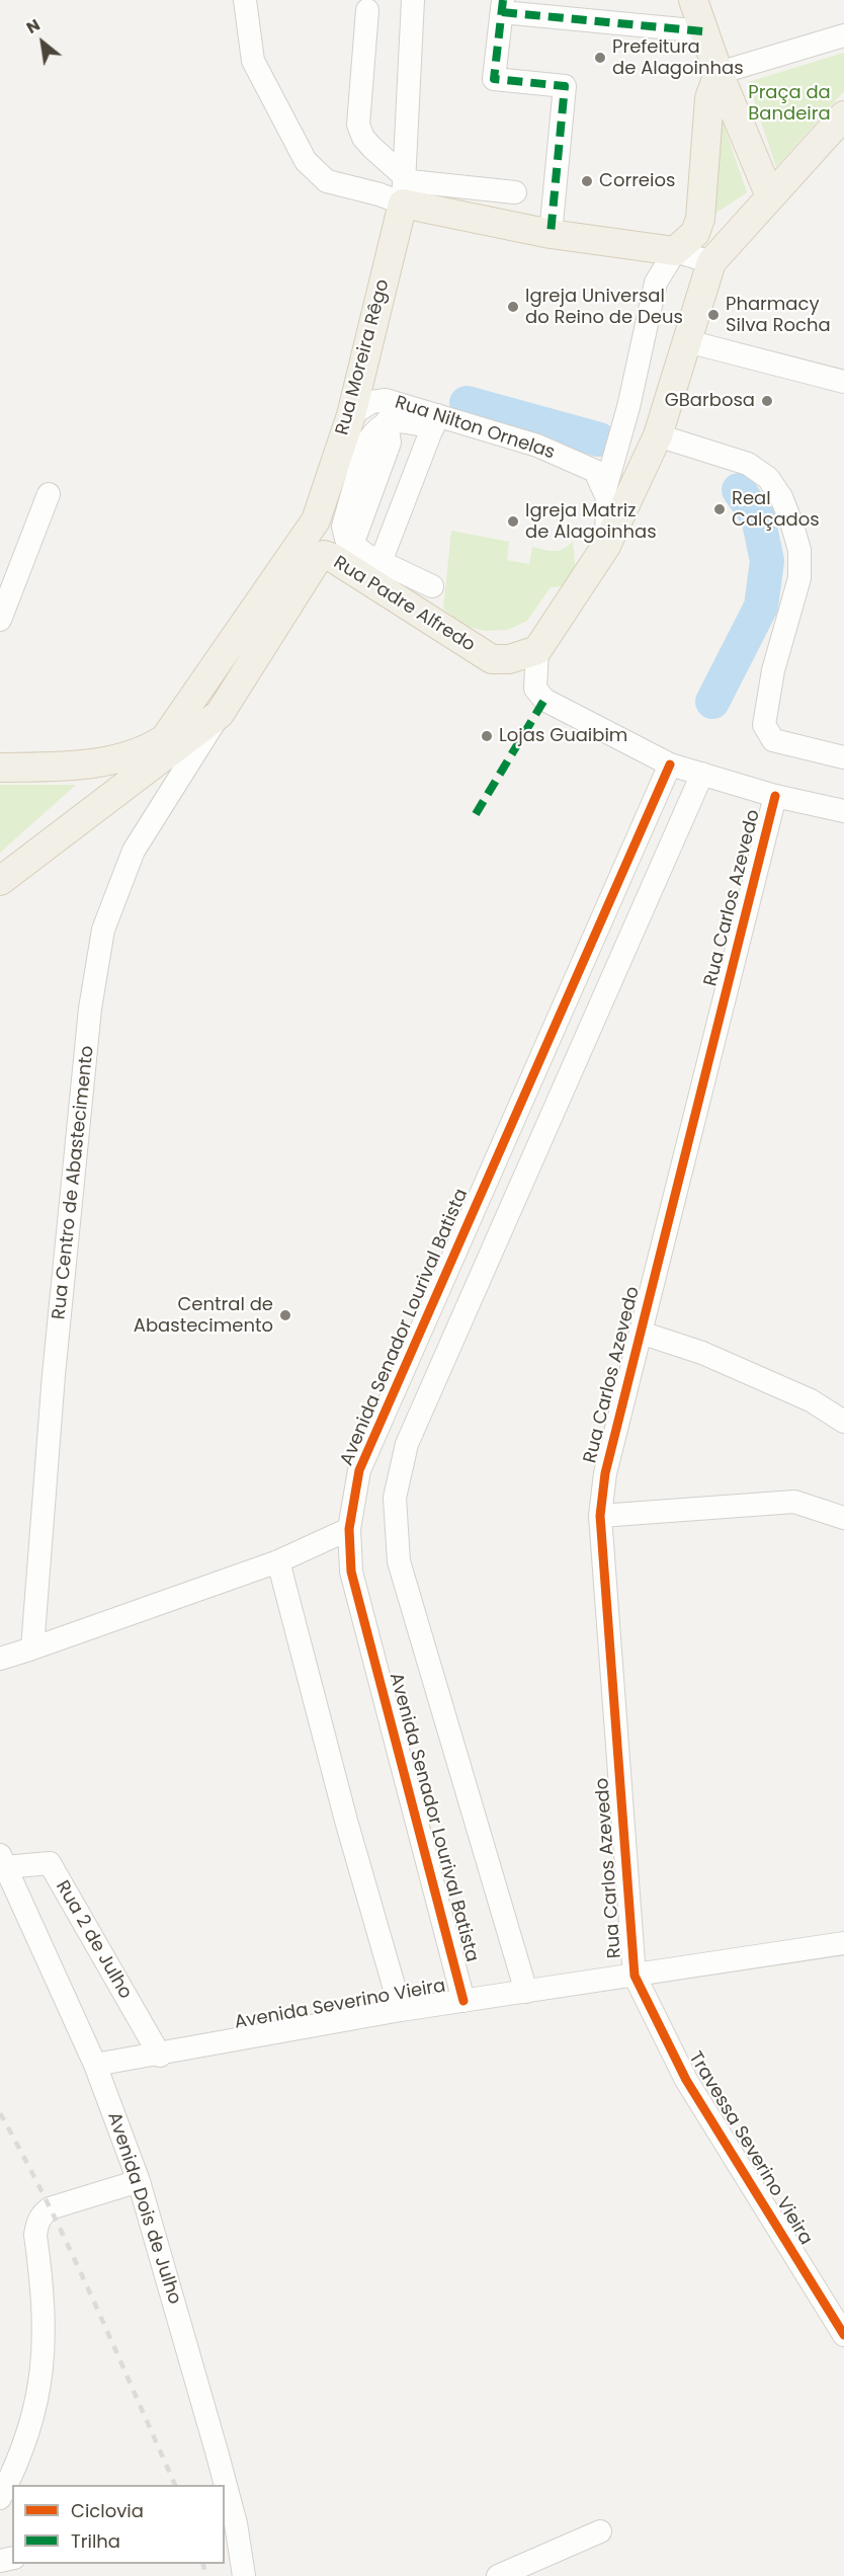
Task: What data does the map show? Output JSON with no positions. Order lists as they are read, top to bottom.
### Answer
{
  "streets": {
    "main road": ["Rua Moreira Rêgo", "Rua Padre Alfredo"],
    "street": [
      "Rua Nilton Ornelas",
      "Rua Carlos Azevedo",
      "Rua Centro de Abastecimento",
      "Avenida Senador Lourival Batista",
      "Rua 2 de Julho",
      "Avenida Severino Vieira",
      "Travessa Severino Vieira",
      "Avenida Dois de Julho"
    ]
  },
  "crossings": [
    ["Rua Moreira Rêgo", "Rua Nilton Ornelas"],
    ["Rua Carlos Azevedo", "Avenida Severino Vieira"],
    ["Rua Carlos Azevedo", "Travessa Severino Vieira"],
    ["Avenida Senador Lourival Batista", "Avenida Severino Vieira"],
    ["Rua 2 de Julho", "Avenida Severino Vieira"],
    ["Rua 2 de Julho", "Avenida Dois de Julho"],
    ["Avenida Severino Vieira", "Travessa Severino Vieira"],
    ["Avenida Severino Vieira", "Avenida Dois de Julho"]
  ],
  "parks": ["Praça da Bandeira"],
  "places": [
    "Prefeitura de Alagoinhas",
    "Correios",
    "Igreja Universal do Reino de Deus",
    "Pharmacy Silva Rocha",
    "GBarbosa",
    "Real Calçados",
    "Igreja Matriz de Alagoinhas",
    "Lojas Guaibim",
    "Central de Abastecimento"
  ],
  "legend": ["Ciclovia", "Trilha"],
  "north": "top left"
}
